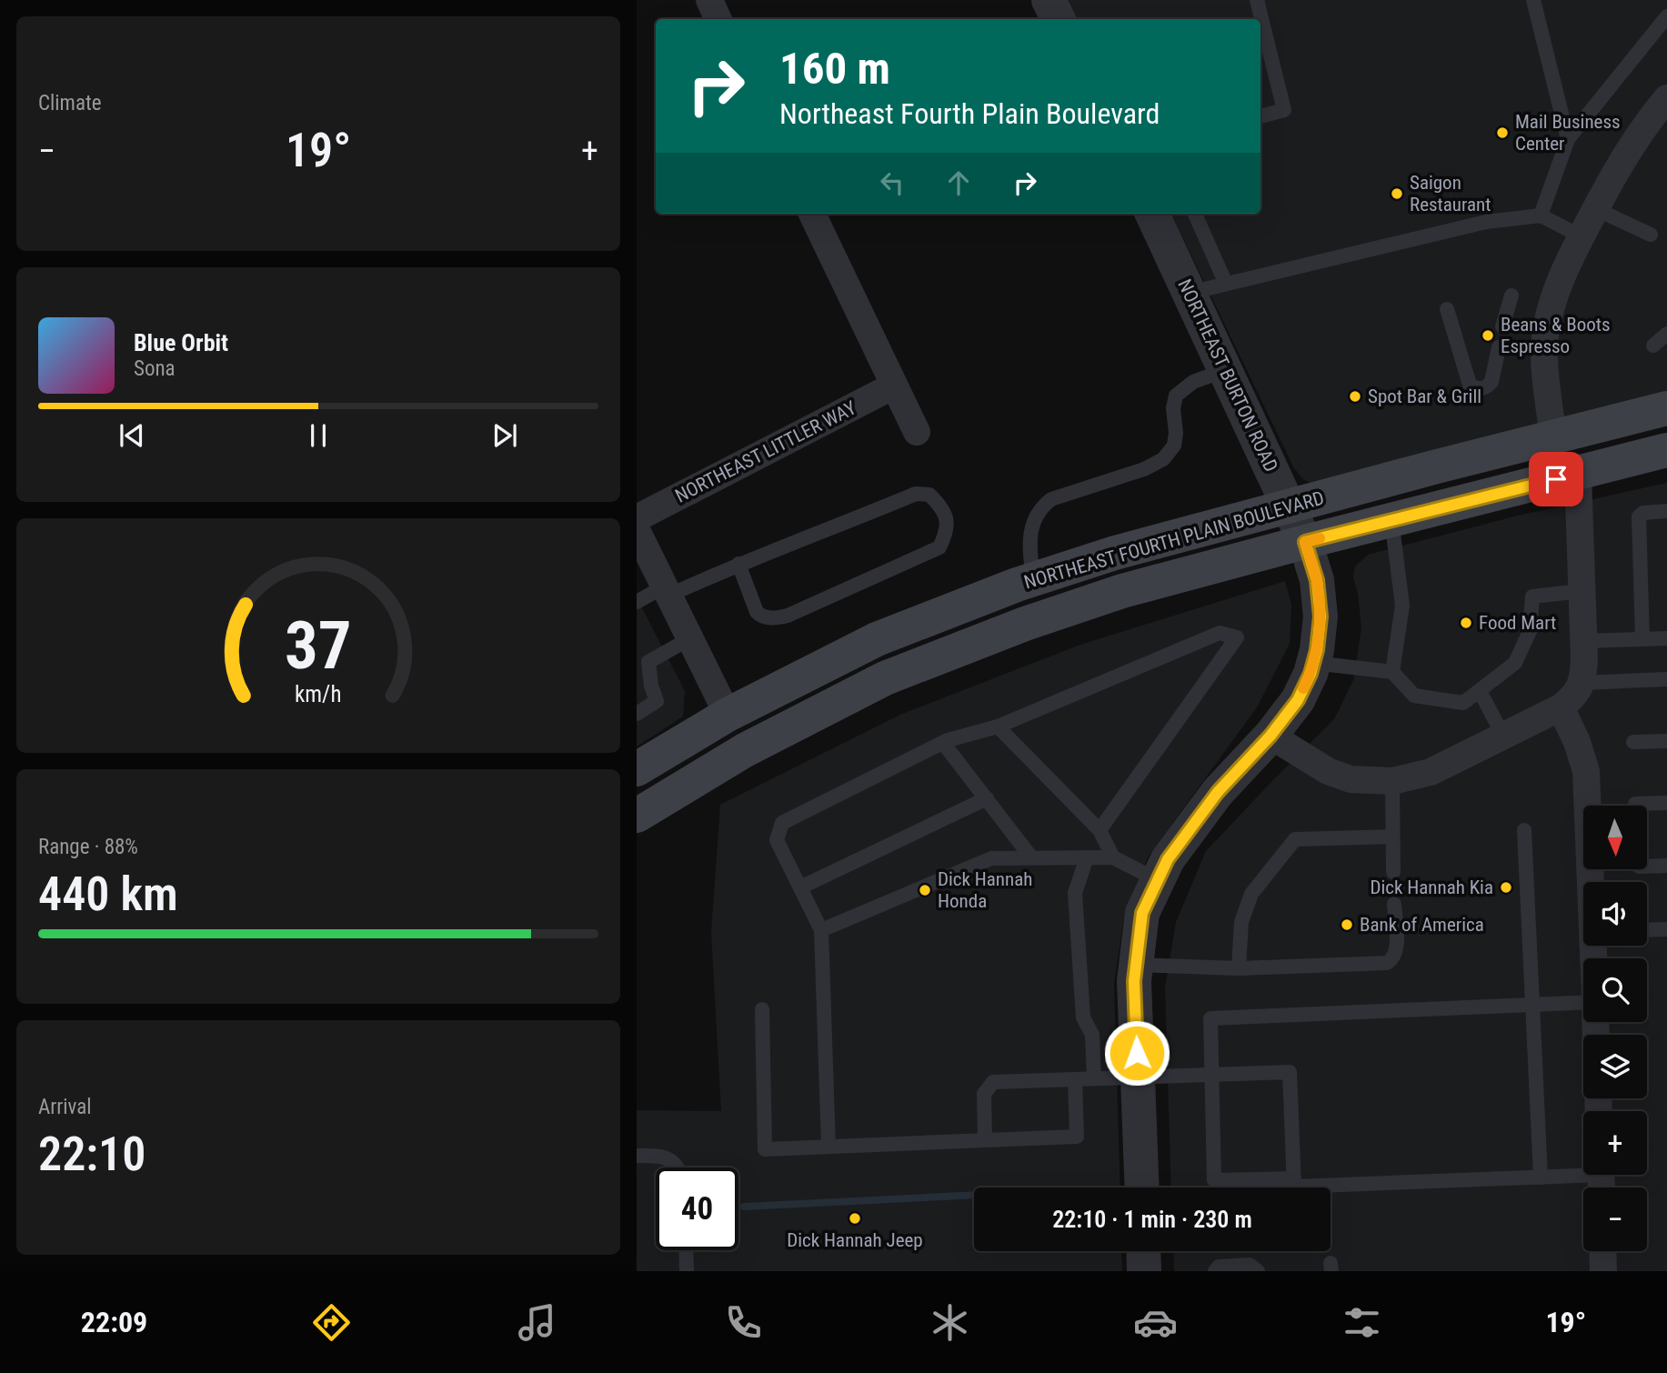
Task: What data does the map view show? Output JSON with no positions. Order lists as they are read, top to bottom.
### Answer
{
  "streets": {
    "main road": ["NORTHEAST FOURTH PLAIN BOULEVARD"],
    "street": ["NORTHEAST BURTON ROAD", "NORTHEAST LITTLER WAY"]
  },
  "crossings": [
    ["NORTHEAST BURTON ROAD", "NORTHEAST FOURTH PLAIN BOULEVARD"]
  ],
  "places": [
    "Mail Business Center",
    "Saigon Restaurant",
    "Beans & Boots Espresso",
    "Spot Bar & Grill",
    "Food Mart",
    "Dick Hannah Kia",
    "Dick Hannah Honda",
    "Bank of America",
    "Dick Hannah Jeep"
  ],
  "north": "bottom",
  "page": {
    "tile": [
      "Climate",
      ["Range · 88%", "440 km"],
      ["Arrival", "22:10"]
    ],
    "turn": ["160 m", "Northeast Fourth Plain Boulevard"],
    "heat": ["−", "19°", "+"],
    "song": ["Blue Orbit", "Sona"],
    "map_buttons": ["+", "−"],
    "limit": "40",
    "trip": "22:10 · 1 min · 230 m",
    "tabs": ["22:09", "19°"],
    "gauge": ["37", "km/h"]
  }
}
